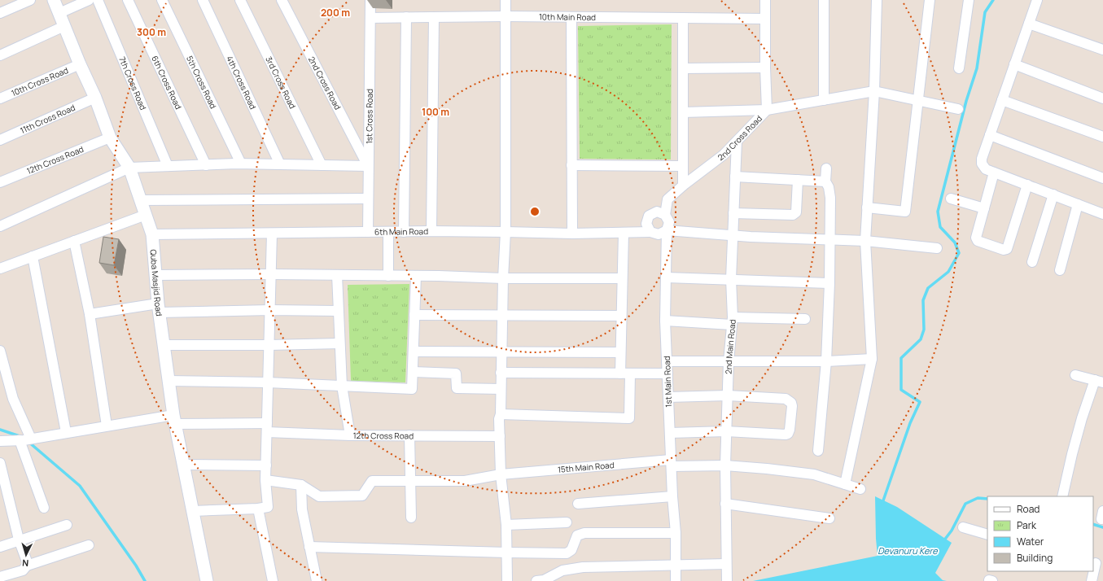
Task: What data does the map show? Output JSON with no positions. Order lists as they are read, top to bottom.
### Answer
{
  "streets": {
    "street": [
      "10th Main Road",
      "10th Cross Road",
      "6th Cross Road",
      "5th Cross Road",
      "4th Cross Road",
      "3rd Cross Road",
      "7th Cross Road",
      "2nd Cross Road",
      "1st Cross Road",
      "11th Cross Road",
      "12th Cross Road",
      "6th Main Road",
      "Quba Masjid Road",
      "2nd Main Road",
      "1st Main Road",
      "15th Main Road"
    ]
  },
  "crossings": [
    ["10th Main Road", "2nd Cross Road"],
    ["10th Main Road", "1st Cross Road"],
    ["10th Cross Road", "Quba Masjid Road"],
    ["2nd Cross Road", "1st Cross Road"],
    ["2nd Cross Road", "6th Main Road"],
    ["2nd Cross Road", "2nd Main Road"],
    ["2nd Cross Road", "1st Main Road"],
    ["1st Cross Road", "6th Main Road"],
    ["11th Cross Road", "Quba Masjid Road"],
    ["12th Cross Road", "Quba Masjid Road"],
    ["6th Main Road", "Quba Masjid Road"],
    ["6th Main Road", "1st Main Road"],
    ["2nd Main Road", "15th Main Road"],
    ["1st Main Road", "15th Main Road"]
  ],
  "water": ["Devanuru Kere"],
  "legend": [
    "Road",
    "Park",
    "Water",
    "Building"
  ],
  "north": "bottom",
  "rings": ["200 m", "300 m", "100 m"]
}
